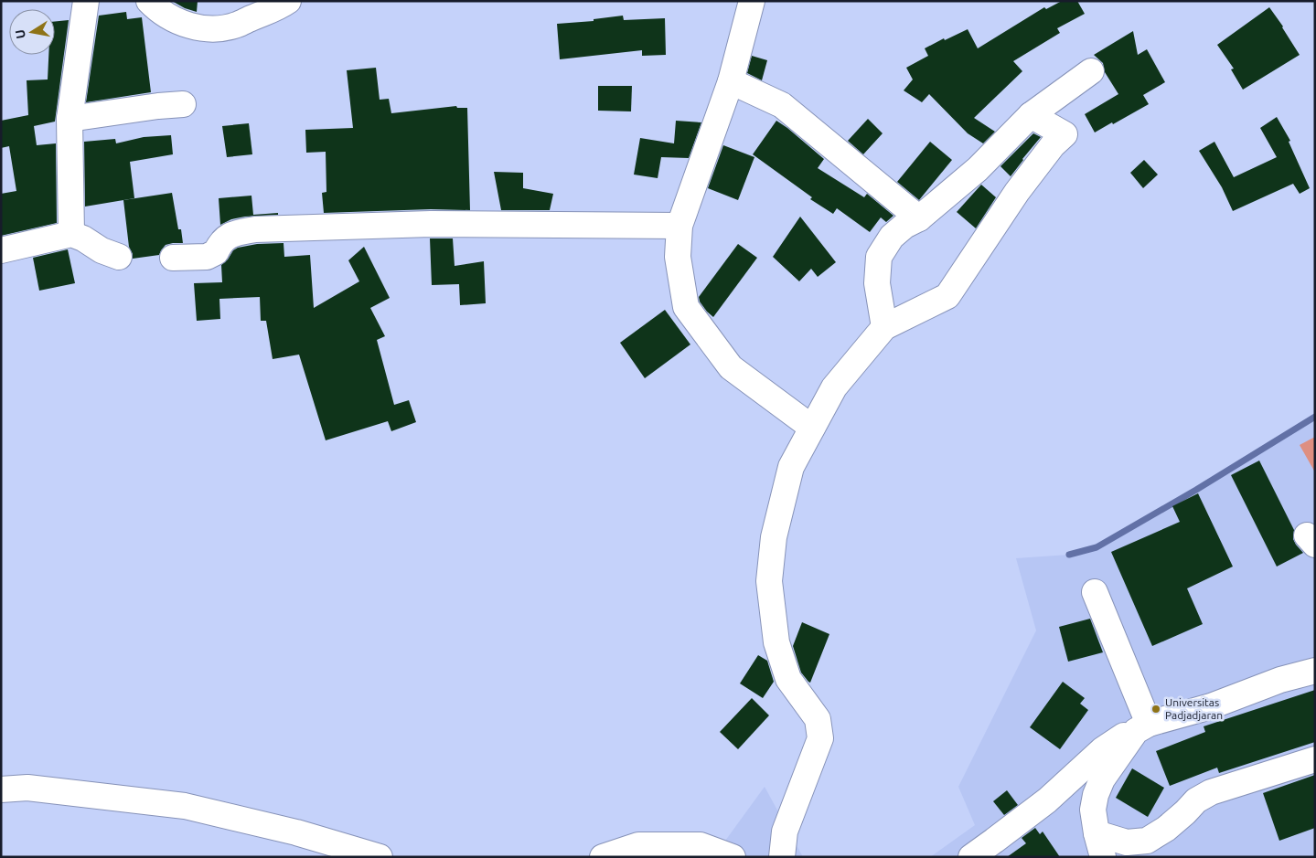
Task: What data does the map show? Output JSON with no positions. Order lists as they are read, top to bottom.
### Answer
{
  "places": ["Universitas Padjadjaran"],
  "north": "left"
}
